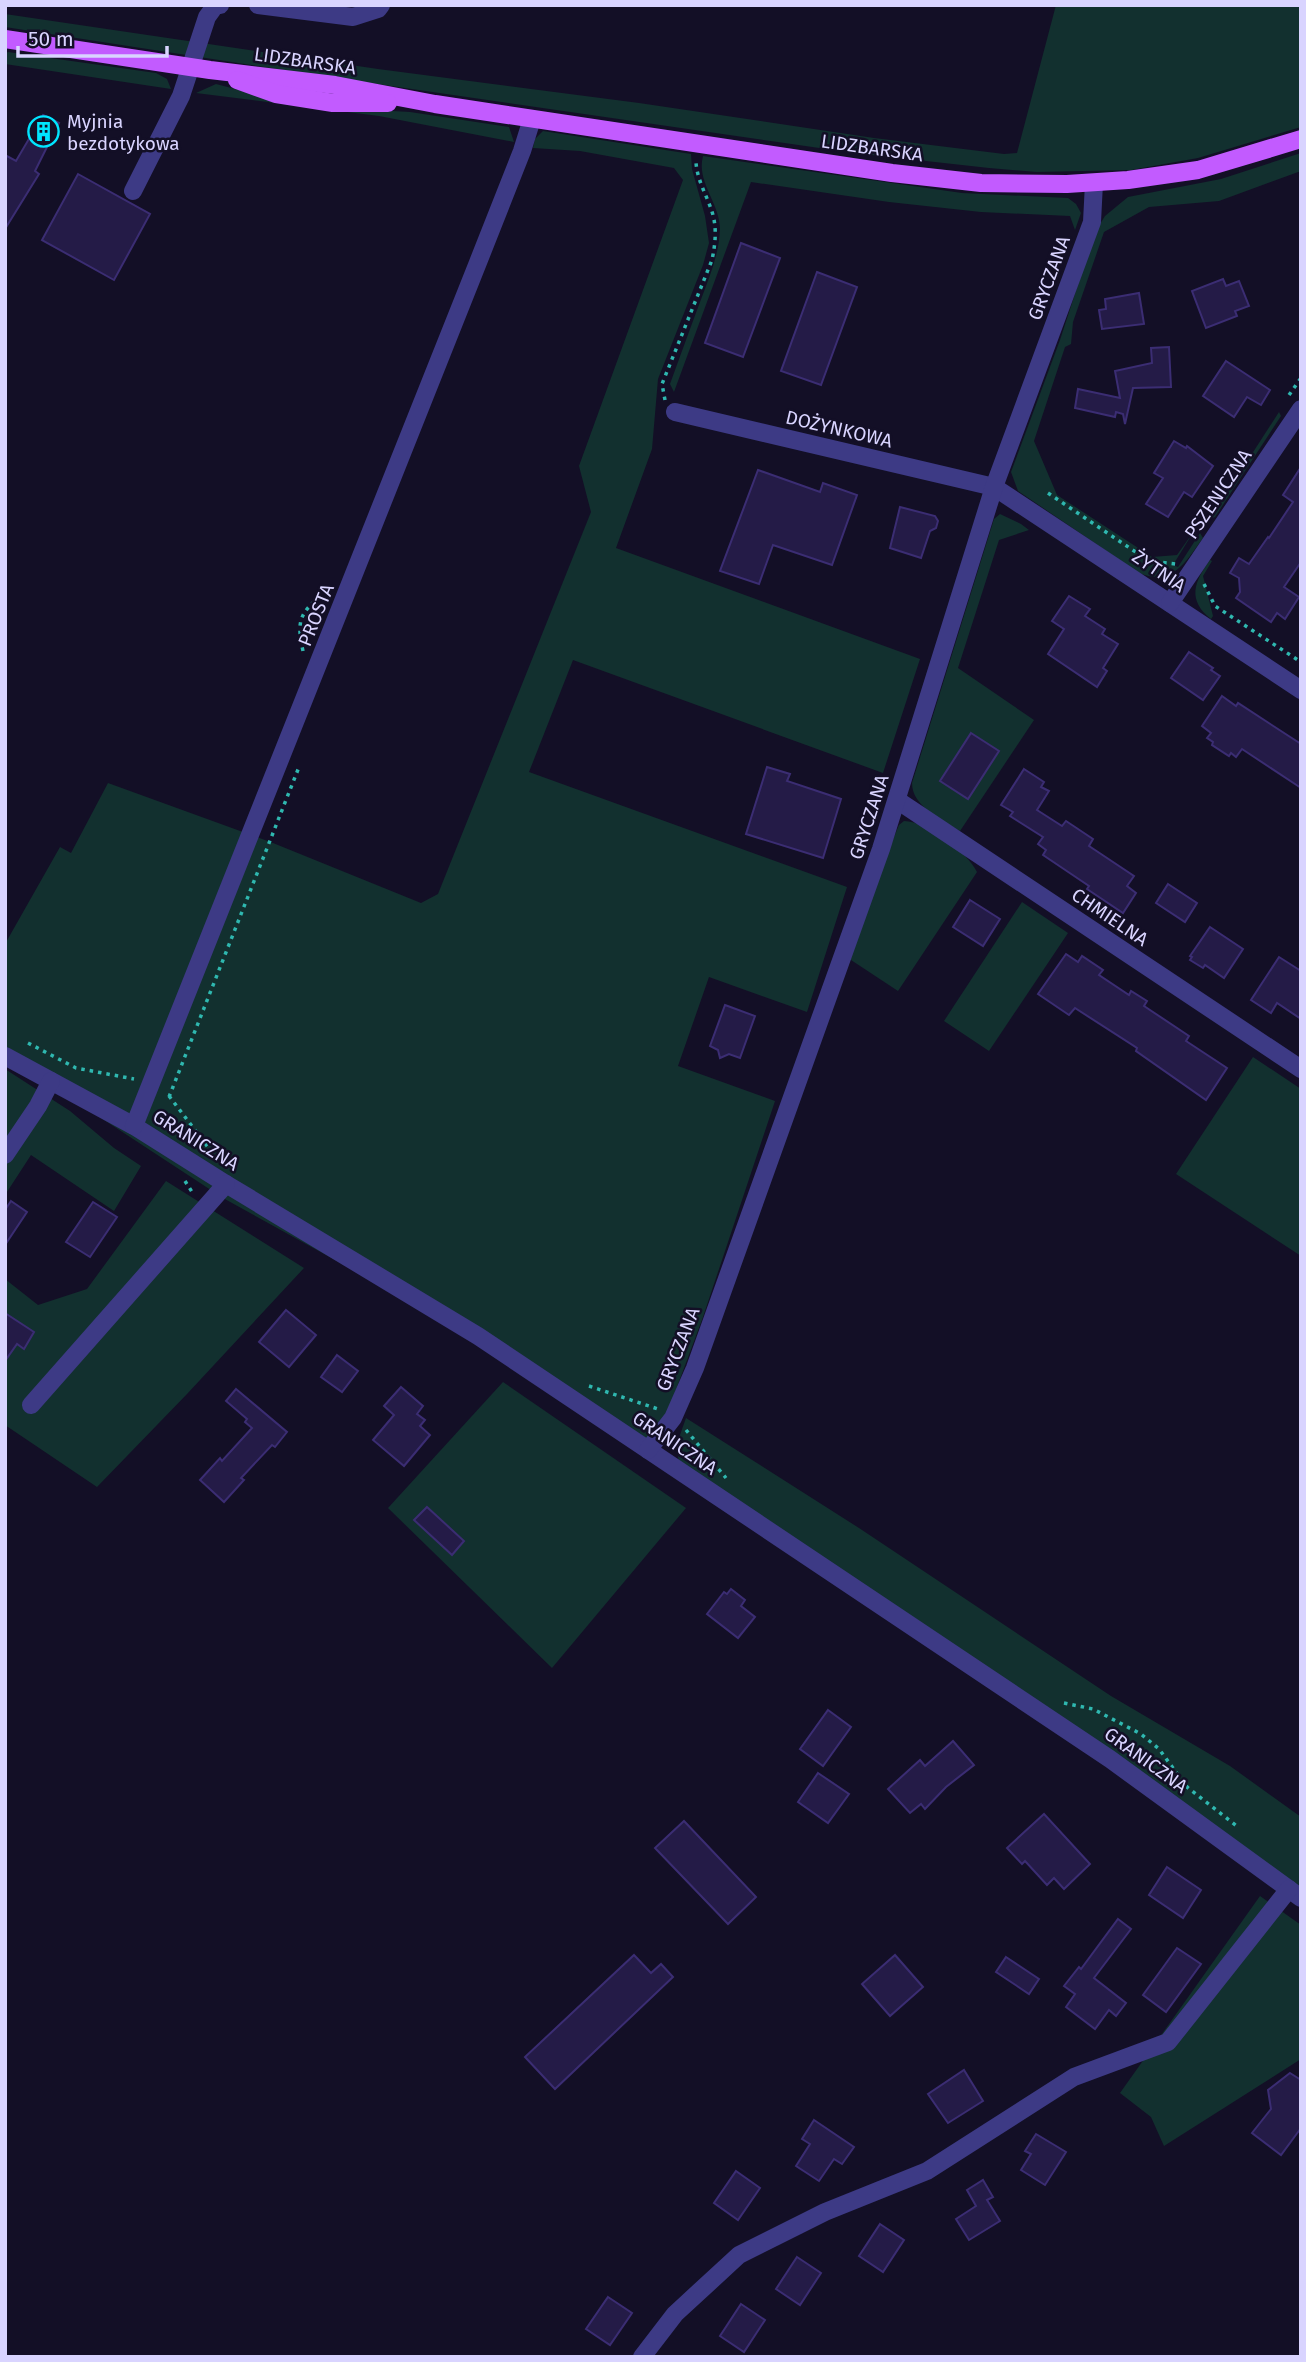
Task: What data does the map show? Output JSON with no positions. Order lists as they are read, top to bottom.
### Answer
{
  "streets": {
    "main road": ["LIDZBARSKA"],
    "street": [
      "GRYCZANA",
      "DOŻYNKOWA",
      "PSZENICZNA",
      "ŻYTNIA",
      "PROSTA",
      "CHMIELNA",
      "GRANICZNA"
    ]
  },
  "crossings": [
    ["LIDZBARSKA", "GRYCZANA"],
    ["LIDZBARSKA", "PROSTA"],
    ["GRYCZANA", "DOŻYNKOWA"],
    ["GRYCZANA", "ŻYTNIA"],
    ["GRYCZANA", "CHMIELNA"],
    ["GRYCZANA", "GRANICZNA"],
    ["DOŻYNKOWA", "ŻYTNIA"],
    ["PSZENICZNA", "ŻYTNIA"],
    ["PROSTA", "GRANICZNA"]
  ],
  "places": {
    "building": ["Myjnia bezdotykowa"]
  },
  "scale_bar": "50 m"
}
